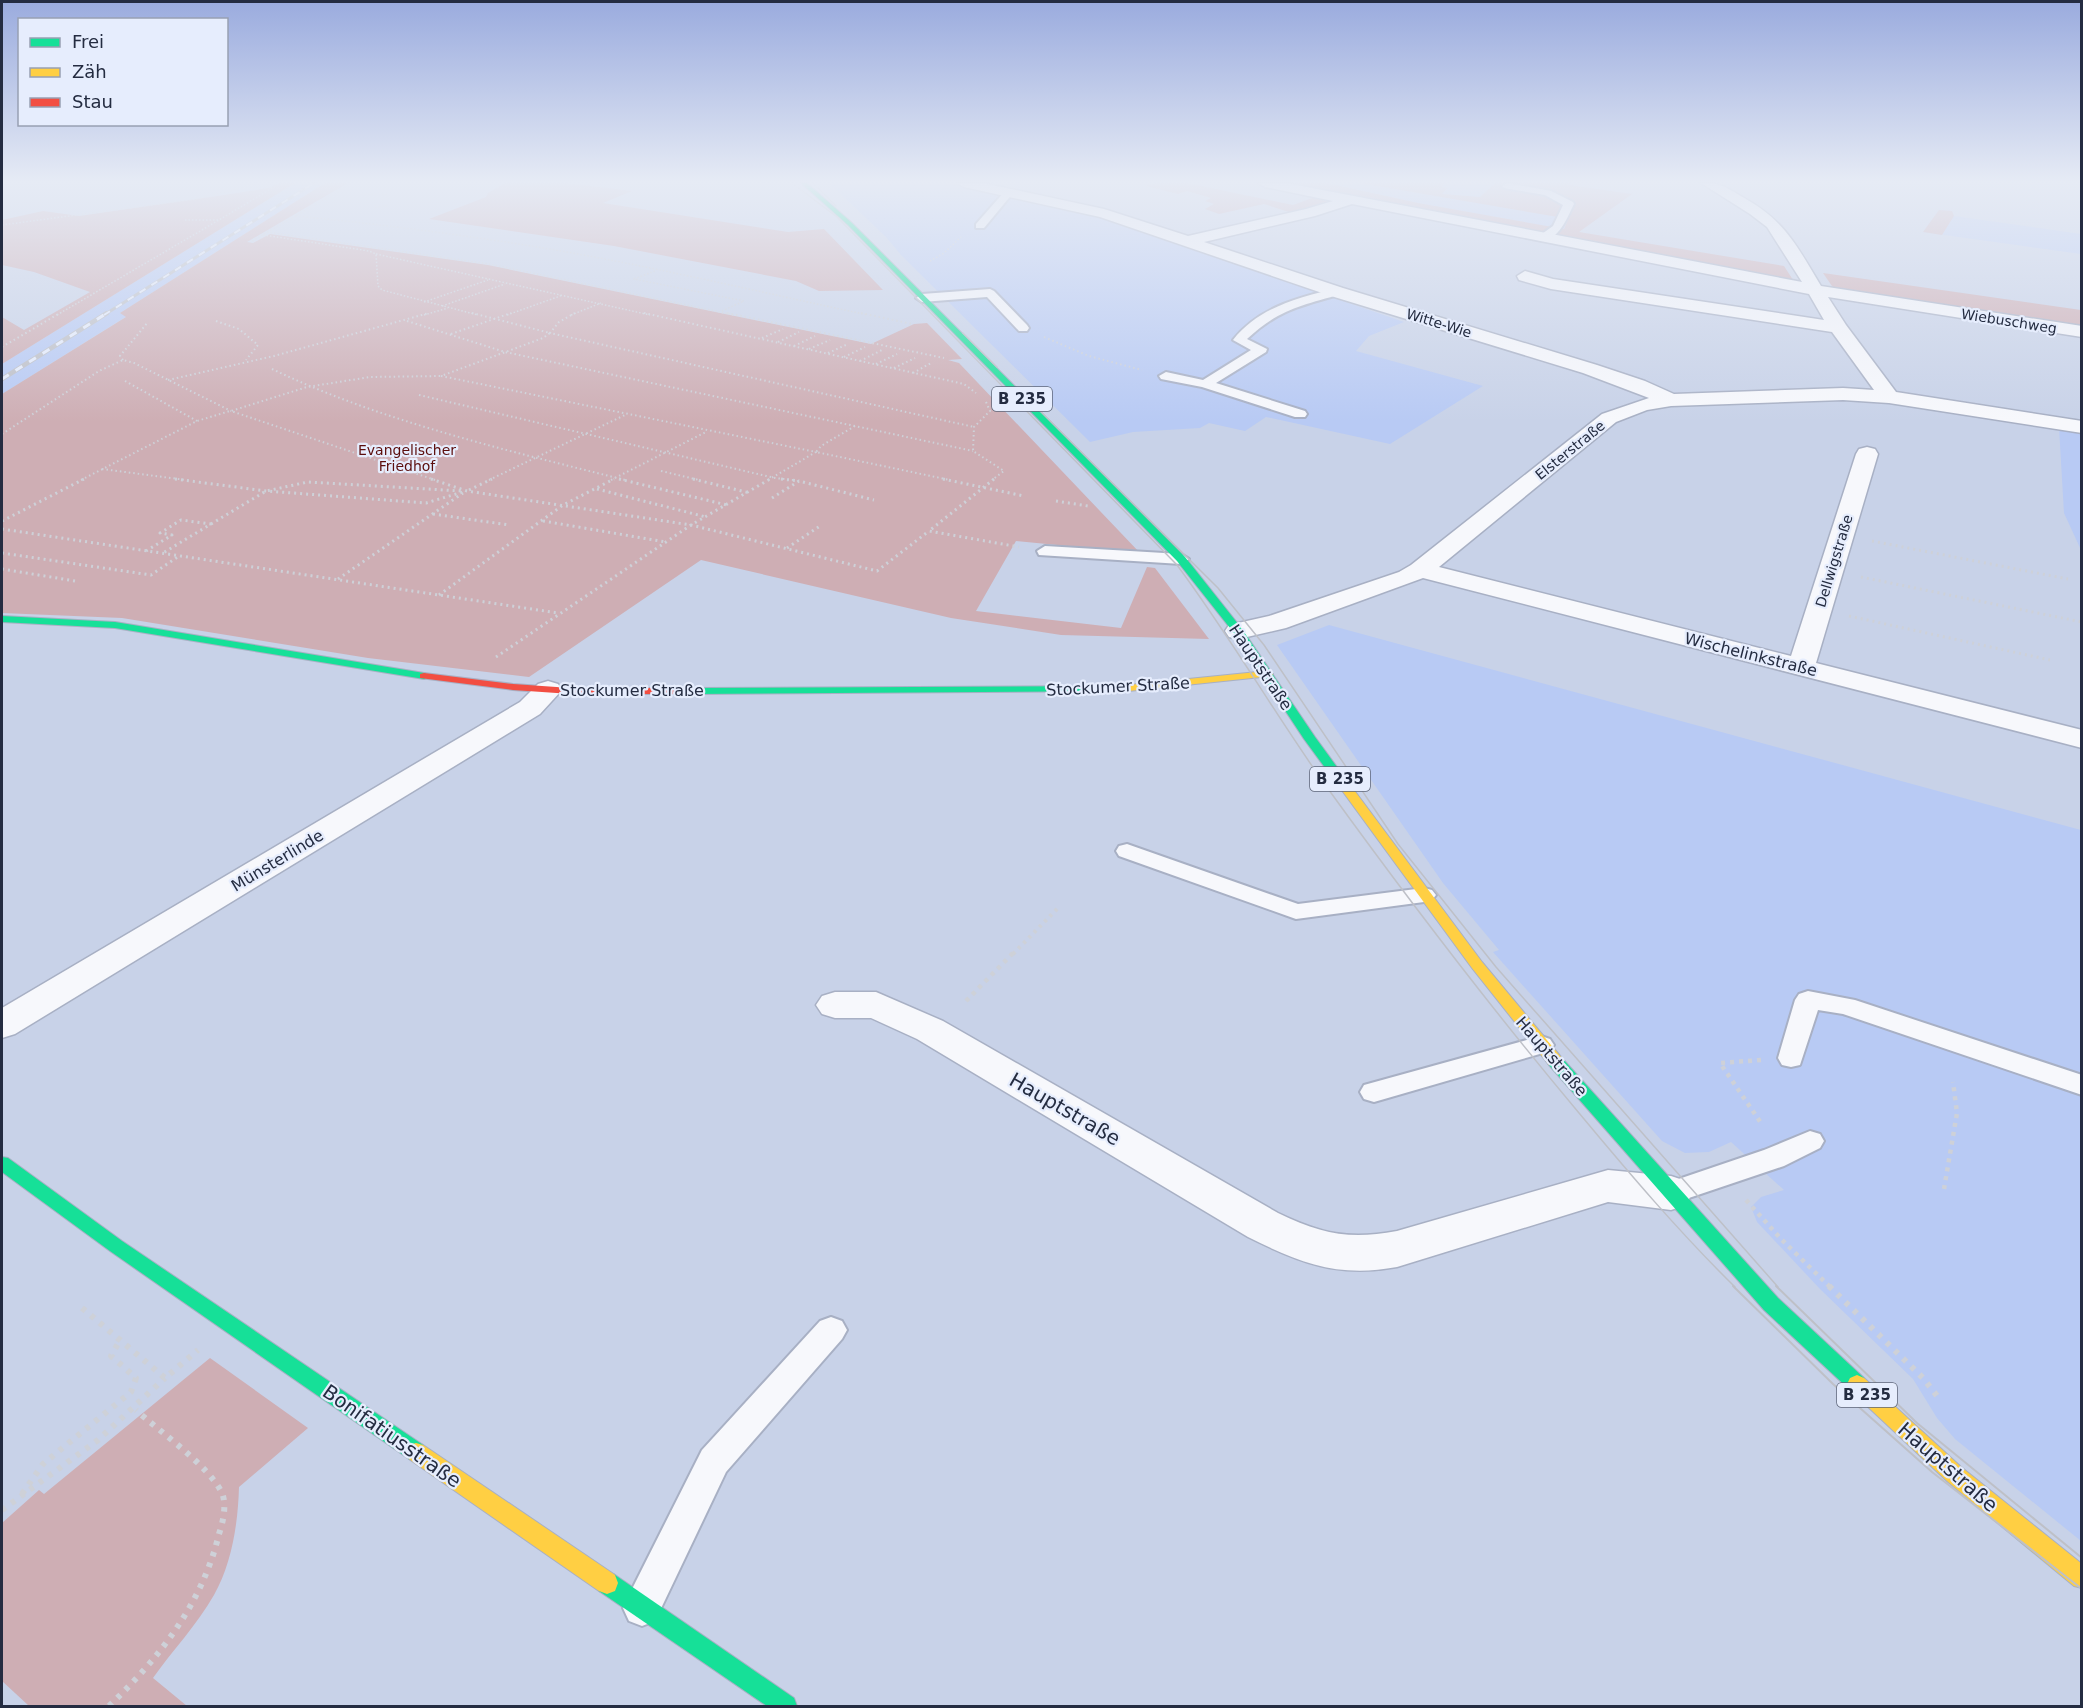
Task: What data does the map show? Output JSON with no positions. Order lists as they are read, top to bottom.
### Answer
{
  "streets": {
    "main road": [
      "B 235",
      "Hauptstraße",
      "Stockumer Straße",
      "Bonifatiusstraße"
    ],
    "street": [
      "Wiebuschweg",
      "Witte-Wie",
      "Elsterstraße",
      "Dellwigstraße",
      "Wischelinkstraße",
      "Münsterlinde"
    ]
  },
  "crossings": [
    ["Witte-Wie", "Elsterstraße"],
    ["Elsterstraße", "Wischelinkstraße"],
    ["Elsterstraße", "Hauptstraße"],
    ["Dellwigstraße", "Wischelinkstraße"],
    ["Hauptstraße", "Stockumer Straße"],
    ["Stockumer Straße", "Münsterlinde"]
  ],
  "parks": ["Evangelischer Friedhof"],
  "legend": ["Frei", "Zäh", "Stau"]
}
